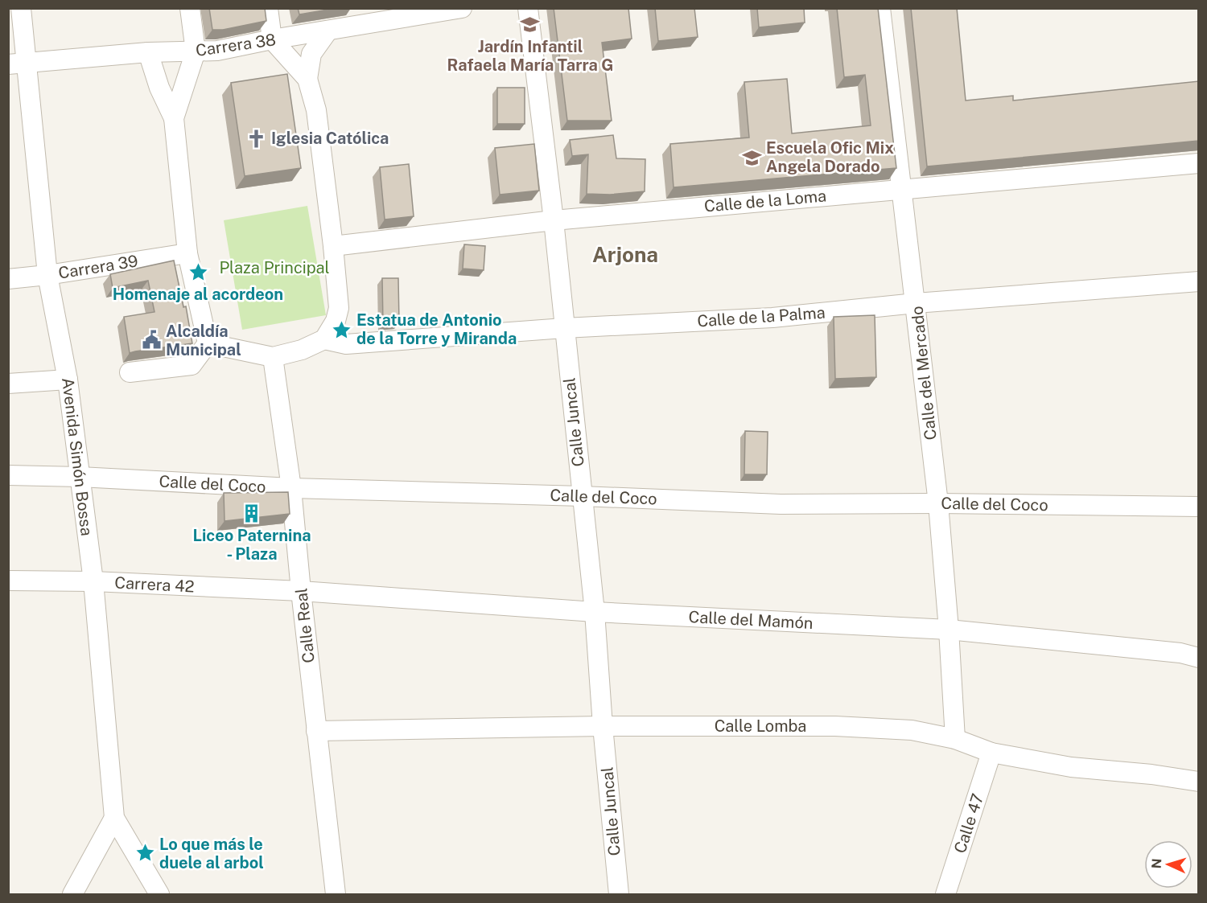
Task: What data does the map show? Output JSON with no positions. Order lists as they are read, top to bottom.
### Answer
{
  "streets": {
    "street": [
      "Carrera 38",
      "Calle de la Loma",
      "Carrera 39",
      "Calle de la Palma",
      "Calle del Mercado",
      "Calle Juncal",
      "Avenida Simón Bossa",
      "Calle del Coco",
      "Carrera 42",
      "Calle del Mamón",
      "Calle Real",
      "Calle Lomba",
      "Calle 47"
    ]
  },
  "crossings": [
    ["Carrera 38", "Avenida Simón Bossa"],
    ["Calle de la Loma", "Calle del Mercado"],
    ["Calle de la Loma", "Calle Juncal"],
    ["Carrera 39", "Avenida Simón Bossa"],
    ["Calle de la Palma", "Calle del Mercado"],
    ["Calle de la Palma", "Calle Juncal"],
    ["Calle del Mercado", "Calle del Coco"],
    ["Calle del Mercado", "Calle del Mamón"],
    ["Calle del Mercado", "Calle Lomba"],
    ["Calle Juncal", "Calle del Coco"],
    ["Calle Juncal", "Calle del Mamón"],
    ["Calle Juncal", "Calle Lomba"],
    ["Avenida Simón Bossa", "Calle del Coco"],
    ["Avenida Simón Bossa", "Carrera 42"],
    ["Calle del Coco", "Calle Real"],
    ["Carrera 42", "Calle del Mamón"],
    ["Carrera 42", "Calle Real"],
    ["Calle del Mamón", "Calle Real"],
    ["Calle Real", "Calle Lomba"],
    ["Calle Lomba", "Calle 47"]
  ],
  "districts": ["Arjona"],
  "parks": ["Plaza Principal"],
  "places": {
    "school or university": ["Jardín Infantil Rafaela María Tarra G", "Escuela Ofic Mix Angela Dorado"],
    "church": ["Iglesia Católica"],
    "place": ["Homenaje al acordeon", "Estatua de Antonio de la Torre y Miranda", "Lo que más le duele al arbol"],
    "public building": ["Alcaldía Municipal"],
    "building": ["Liceo Paternina - Plaza"]
  },
  "north": "left"
}
